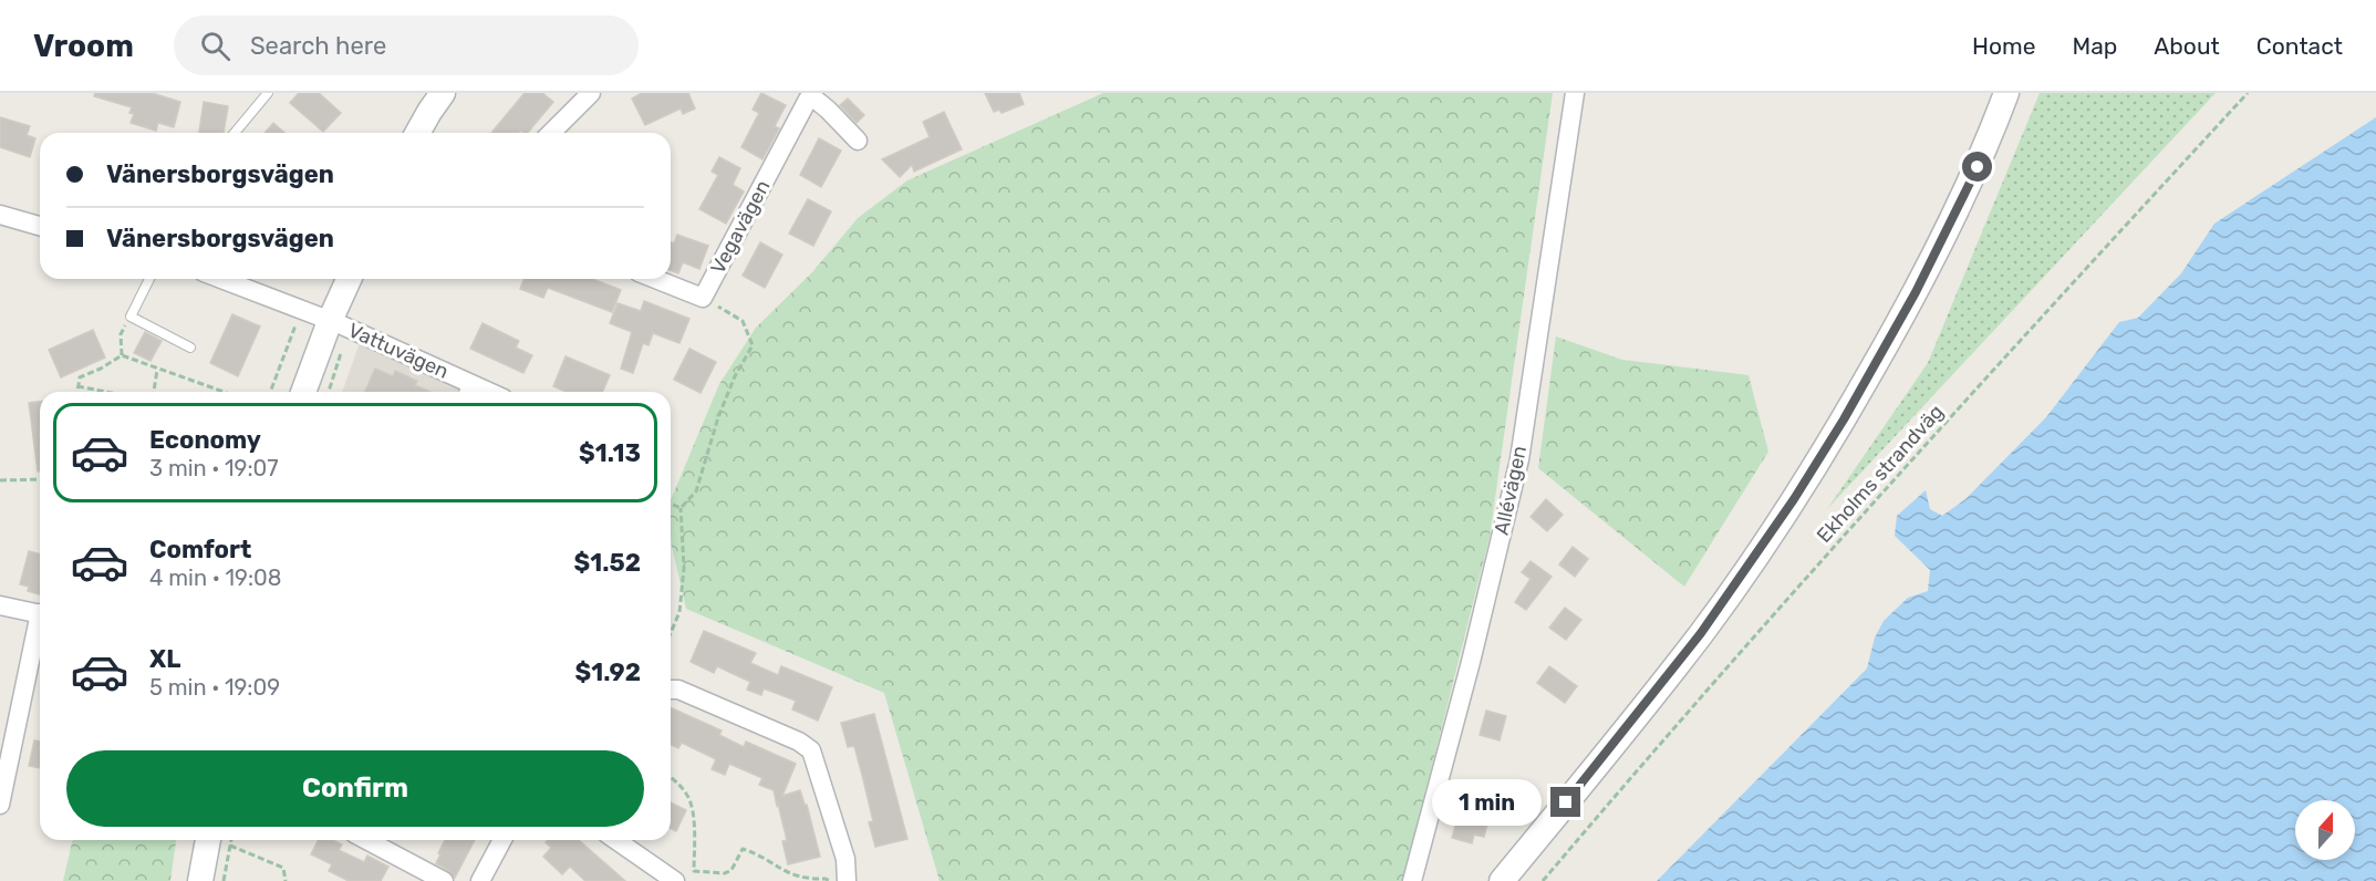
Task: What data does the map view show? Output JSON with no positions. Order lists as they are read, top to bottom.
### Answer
{
  "streets": {
    "street": ["Vegavägen", "Vattuvägen", "Allévägen"],
    "path": ["Ekholms strandväg"]
  },
  "north": "top",
  "page": {
    "header": "Vroom",
    "search": "Search here",
    "nav": [
      "Home",
      "Map",
      "About",
      "Contact"
    ],
    "banner": ["Vänersborgsvägen", "Vänersborgsvägen"],
    "list": [
      {
        "name": "Economy",
        "note": "3 min · 19:07",
        "value": "$1.13"
      },
      {
        "name": "Comfort",
        "note": "4 min · 19:08",
        "value": "$1.52"
      },
      {
        "name": "XL",
        "note": "5 min · 19:09",
        "value": "$1.92"
      }
    ],
    "buttons": "Confirm",
    "bubble": "1 min"
  }
}
